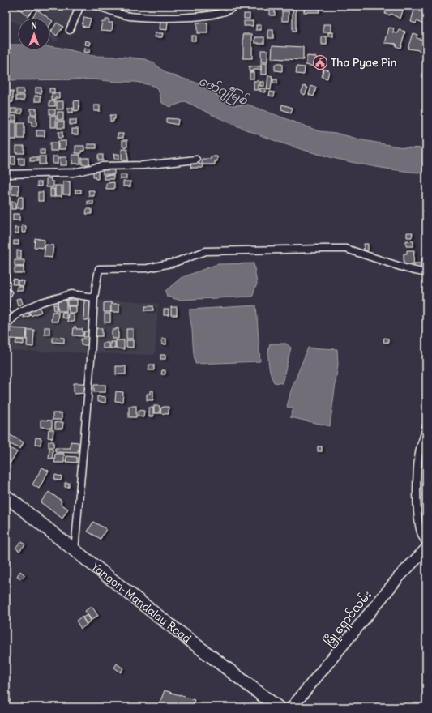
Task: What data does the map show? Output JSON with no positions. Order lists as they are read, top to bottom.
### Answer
{
  "streets": {
    "highway": ["Yangon-Mandalay Road"],
    "main road": ["မြို့ရှောင်လမ်း"]
  },
  "water": ["ဇော်ဂျီမြစ်"],
  "places": {
    "public building": ["Tha Pyae Pin"]
  },
  "north": "top"
}
